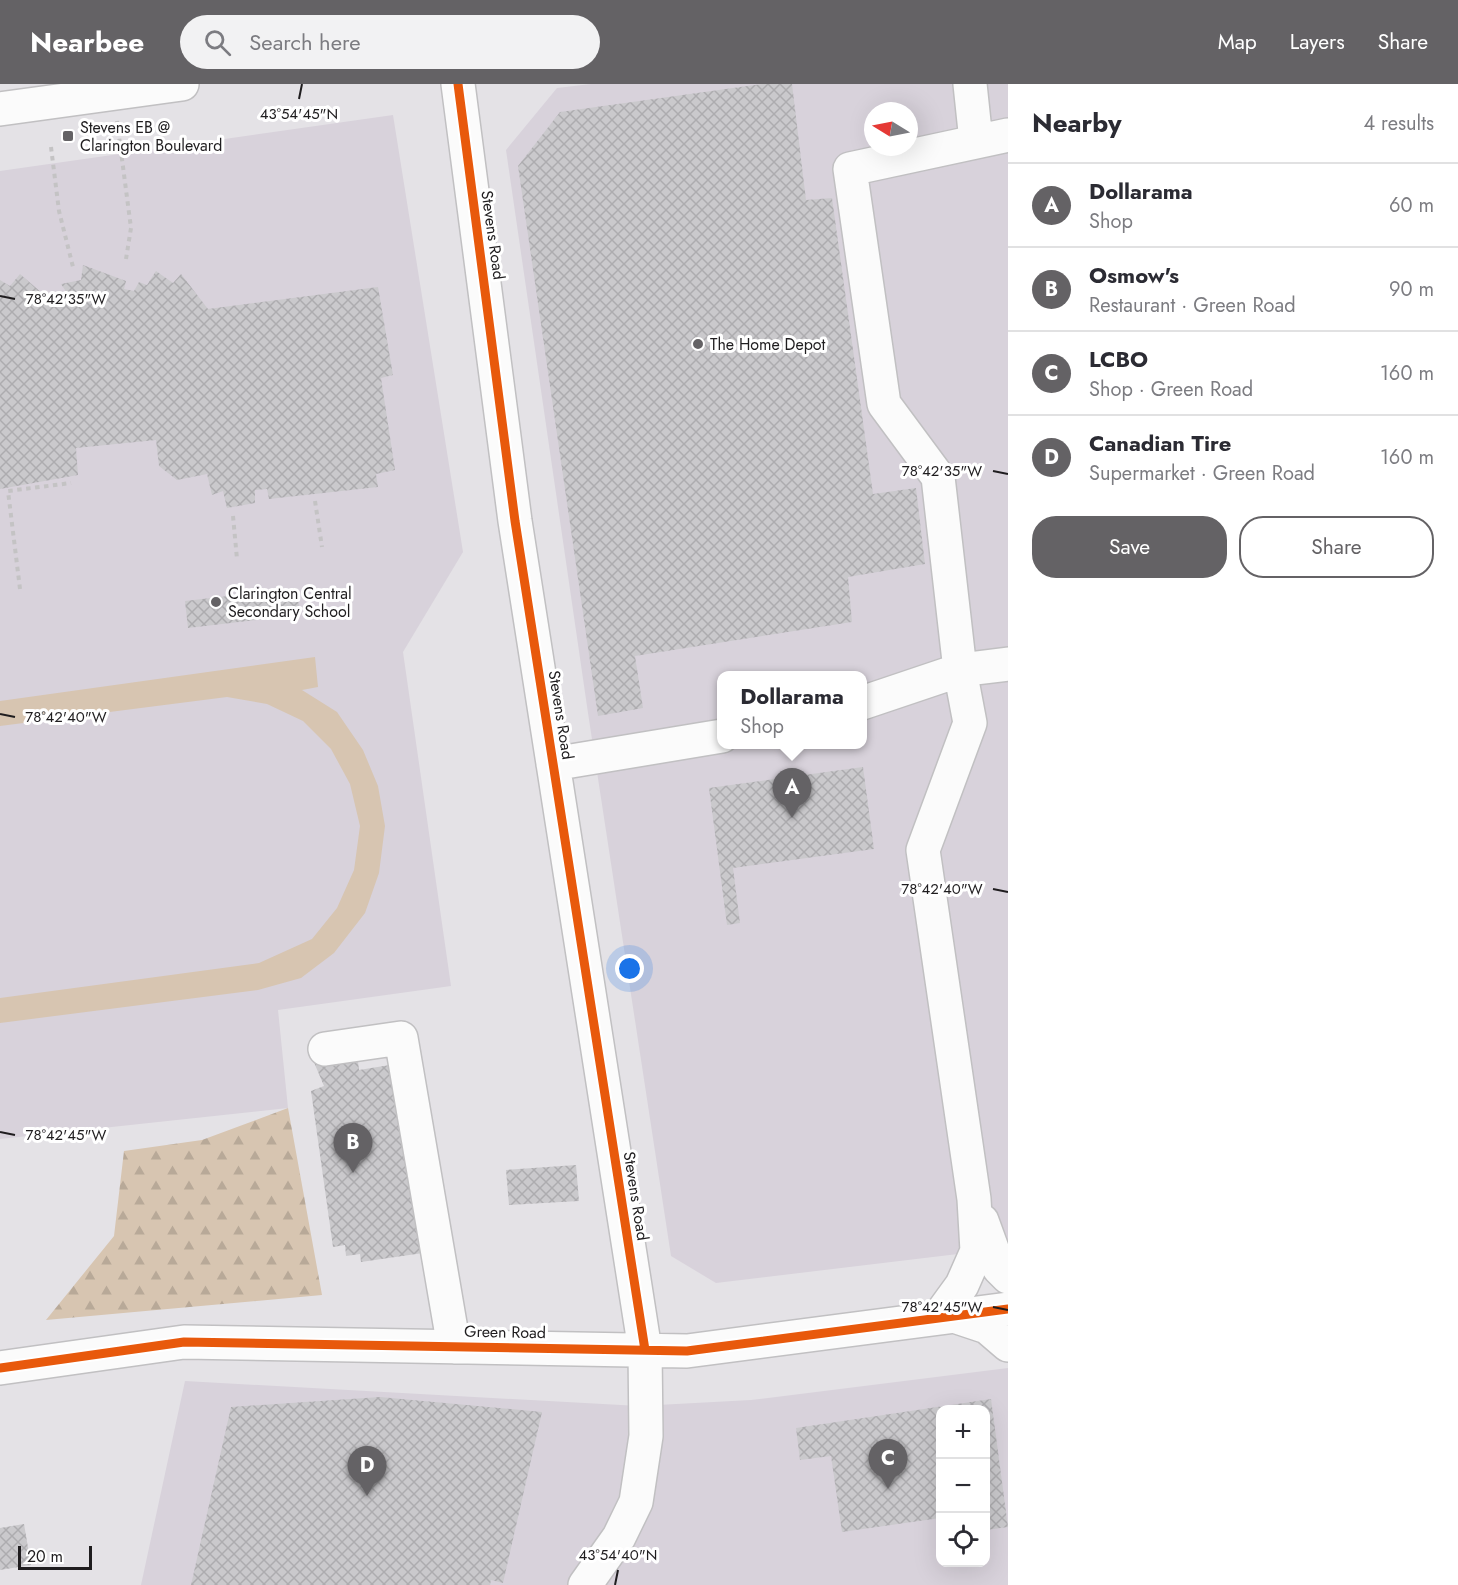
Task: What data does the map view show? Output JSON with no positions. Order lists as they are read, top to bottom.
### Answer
{
  "streets": {
    "street": ["Stevens Road", "Green Road"]
  },
  "crossings": [
    ["Stevens Road", "Green Road"]
  ],
  "places": {
    "transit": ["Stevens EB @ Clarington Boulevard"],
    "other": ["The Home Depot", "Clarington Central Secondary School"]
  },
  "scale_bar": "20 m",
  "north": "left",
  "page": {
    "header": "Nearbee",
    "search": "Search here",
    "nav": ["Map", "Layers", "Share"],
    "heading": ["Nearby", "4 results"],
    "list": [
      {
        "mark": "A",
        "name": "Dollarama",
        "note": "Shop",
        "value": "60 m"
      },
      {
        "mark": "B",
        "name": "Osmow's",
        "note": "Restaurant · Green Road",
        "value": "90 m"
      },
      {
        "mark": "C",
        "name": "LCBO",
        "note": "Shop · Green Road",
        "value": "160 m"
      },
      {
        "mark": "D",
        "name": "Canadian Tire",
        "note": "Supermarket · Green Road",
        "value": "160 m"
      }
    ],
    "buttons": ["Save", "Share"],
    "popup": ["Dollarama", "Shop"],
    "pins": [
      "A",
      "B",
      "C",
      "D"
    ],
    "map_buttons": ["+", "−"],
    "scale": "20 m"
  },
  "coordinates": [
    "43°54'45\"N",
    "78°42'35\"W",
    "78°42'40\"W",
    "78°42'45\"W",
    "43°54'40\"N"
  ]
}
